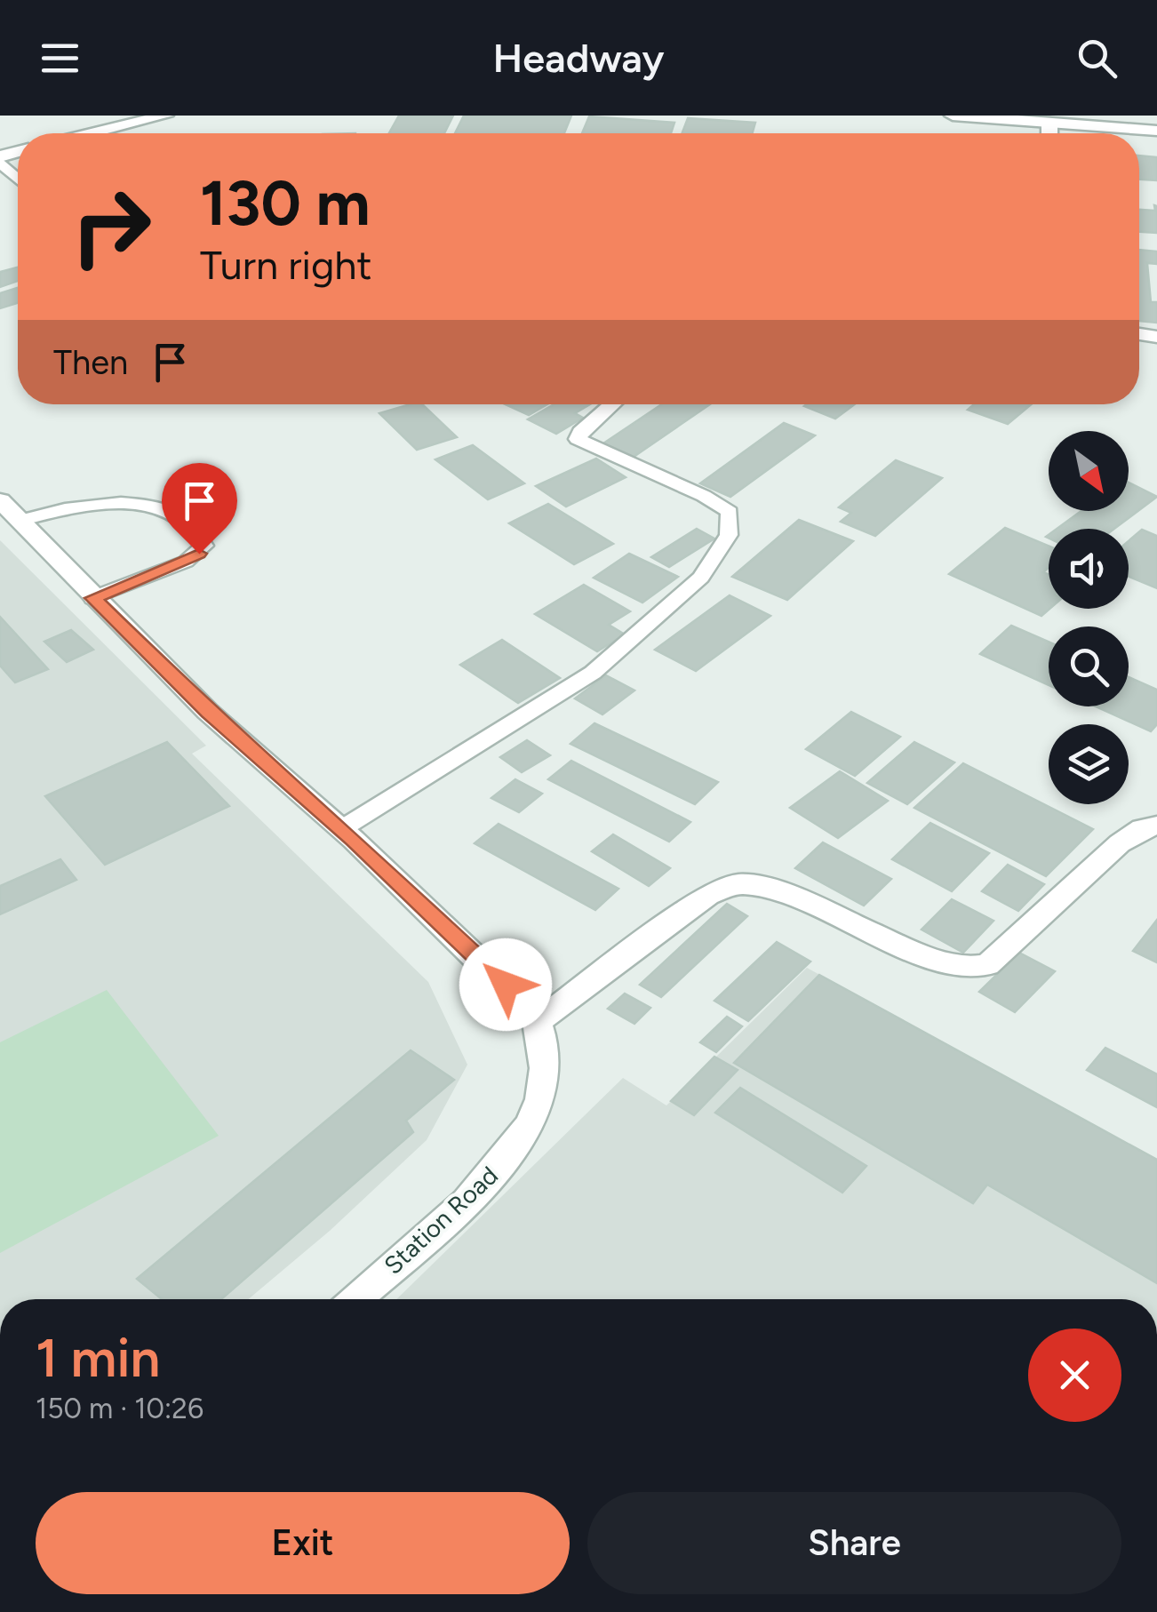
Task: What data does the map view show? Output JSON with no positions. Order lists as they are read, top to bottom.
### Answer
{
  "streets": {
    "street": ["Station Road"]
  },
  "north": "bottom right",
  "page": {
    "header": "Headway",
    "turn": ["130 m", "Turn right"],
    "then": "Then",
    "heading": ["1 min", "150 m · 10:26"],
    "buttons": ["Exit", "Share"]
  }
}
